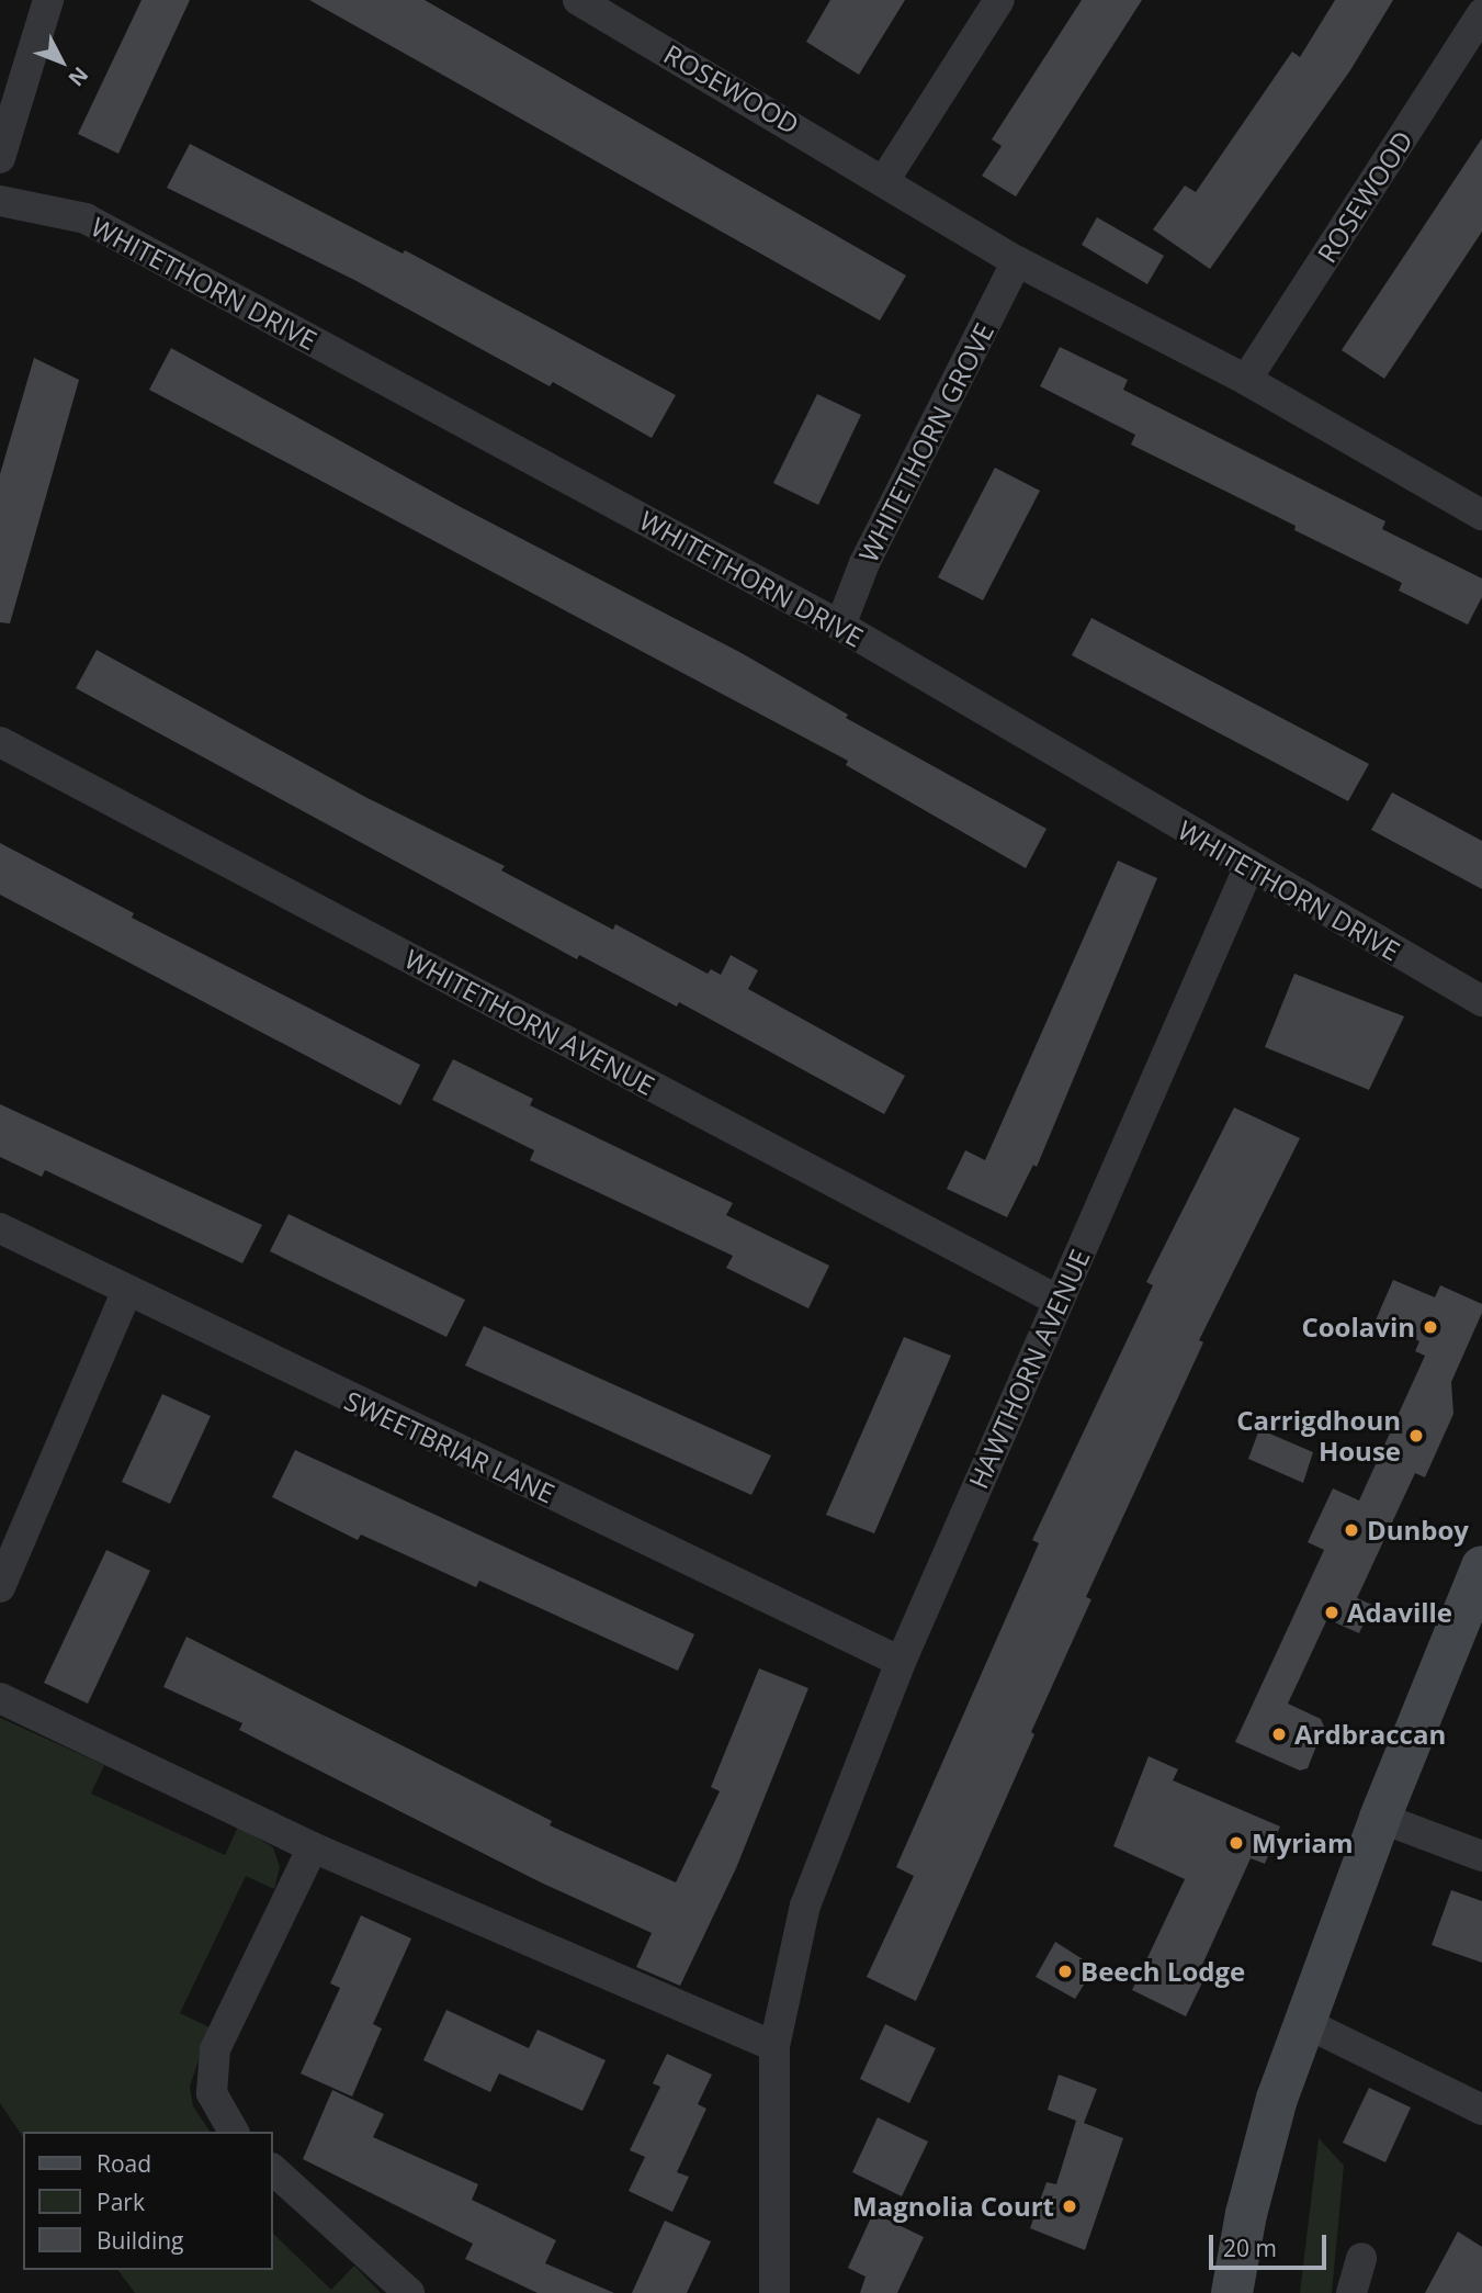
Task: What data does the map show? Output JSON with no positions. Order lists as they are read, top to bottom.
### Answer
{
  "streets": {
    "street": [
      "ROSEWOOD",
      "WHITETHORN DRIVE",
      "WHITETHORN GROVE",
      "WHITETHORN AVENUE",
      "HAWTHORN AVENUE",
      "SWEETBRIAR LANE"
    ]
  },
  "crossings": [
    ["ROSEWOOD", "WHITETHORN GROVE"],
    ["WHITETHORN DRIVE", "WHITETHORN GROVE"],
    ["WHITETHORN DRIVE", "HAWTHORN AVENUE"],
    ["WHITETHORN AVENUE", "HAWTHORN AVENUE"],
    ["HAWTHORN AVENUE", "SWEETBRIAR LANE"]
  ],
  "places": [
    "Coolavin",
    "Carrigdhoun House",
    "Dunboy",
    "Adaville",
    "Ardbraccan",
    "Myriam",
    "Beech Lodge",
    "Magnolia Court"
  ],
  "legend": ["Road", "Park", "Building"],
  "scale_bar": "20 m",
  "north": "bottom right"
}
